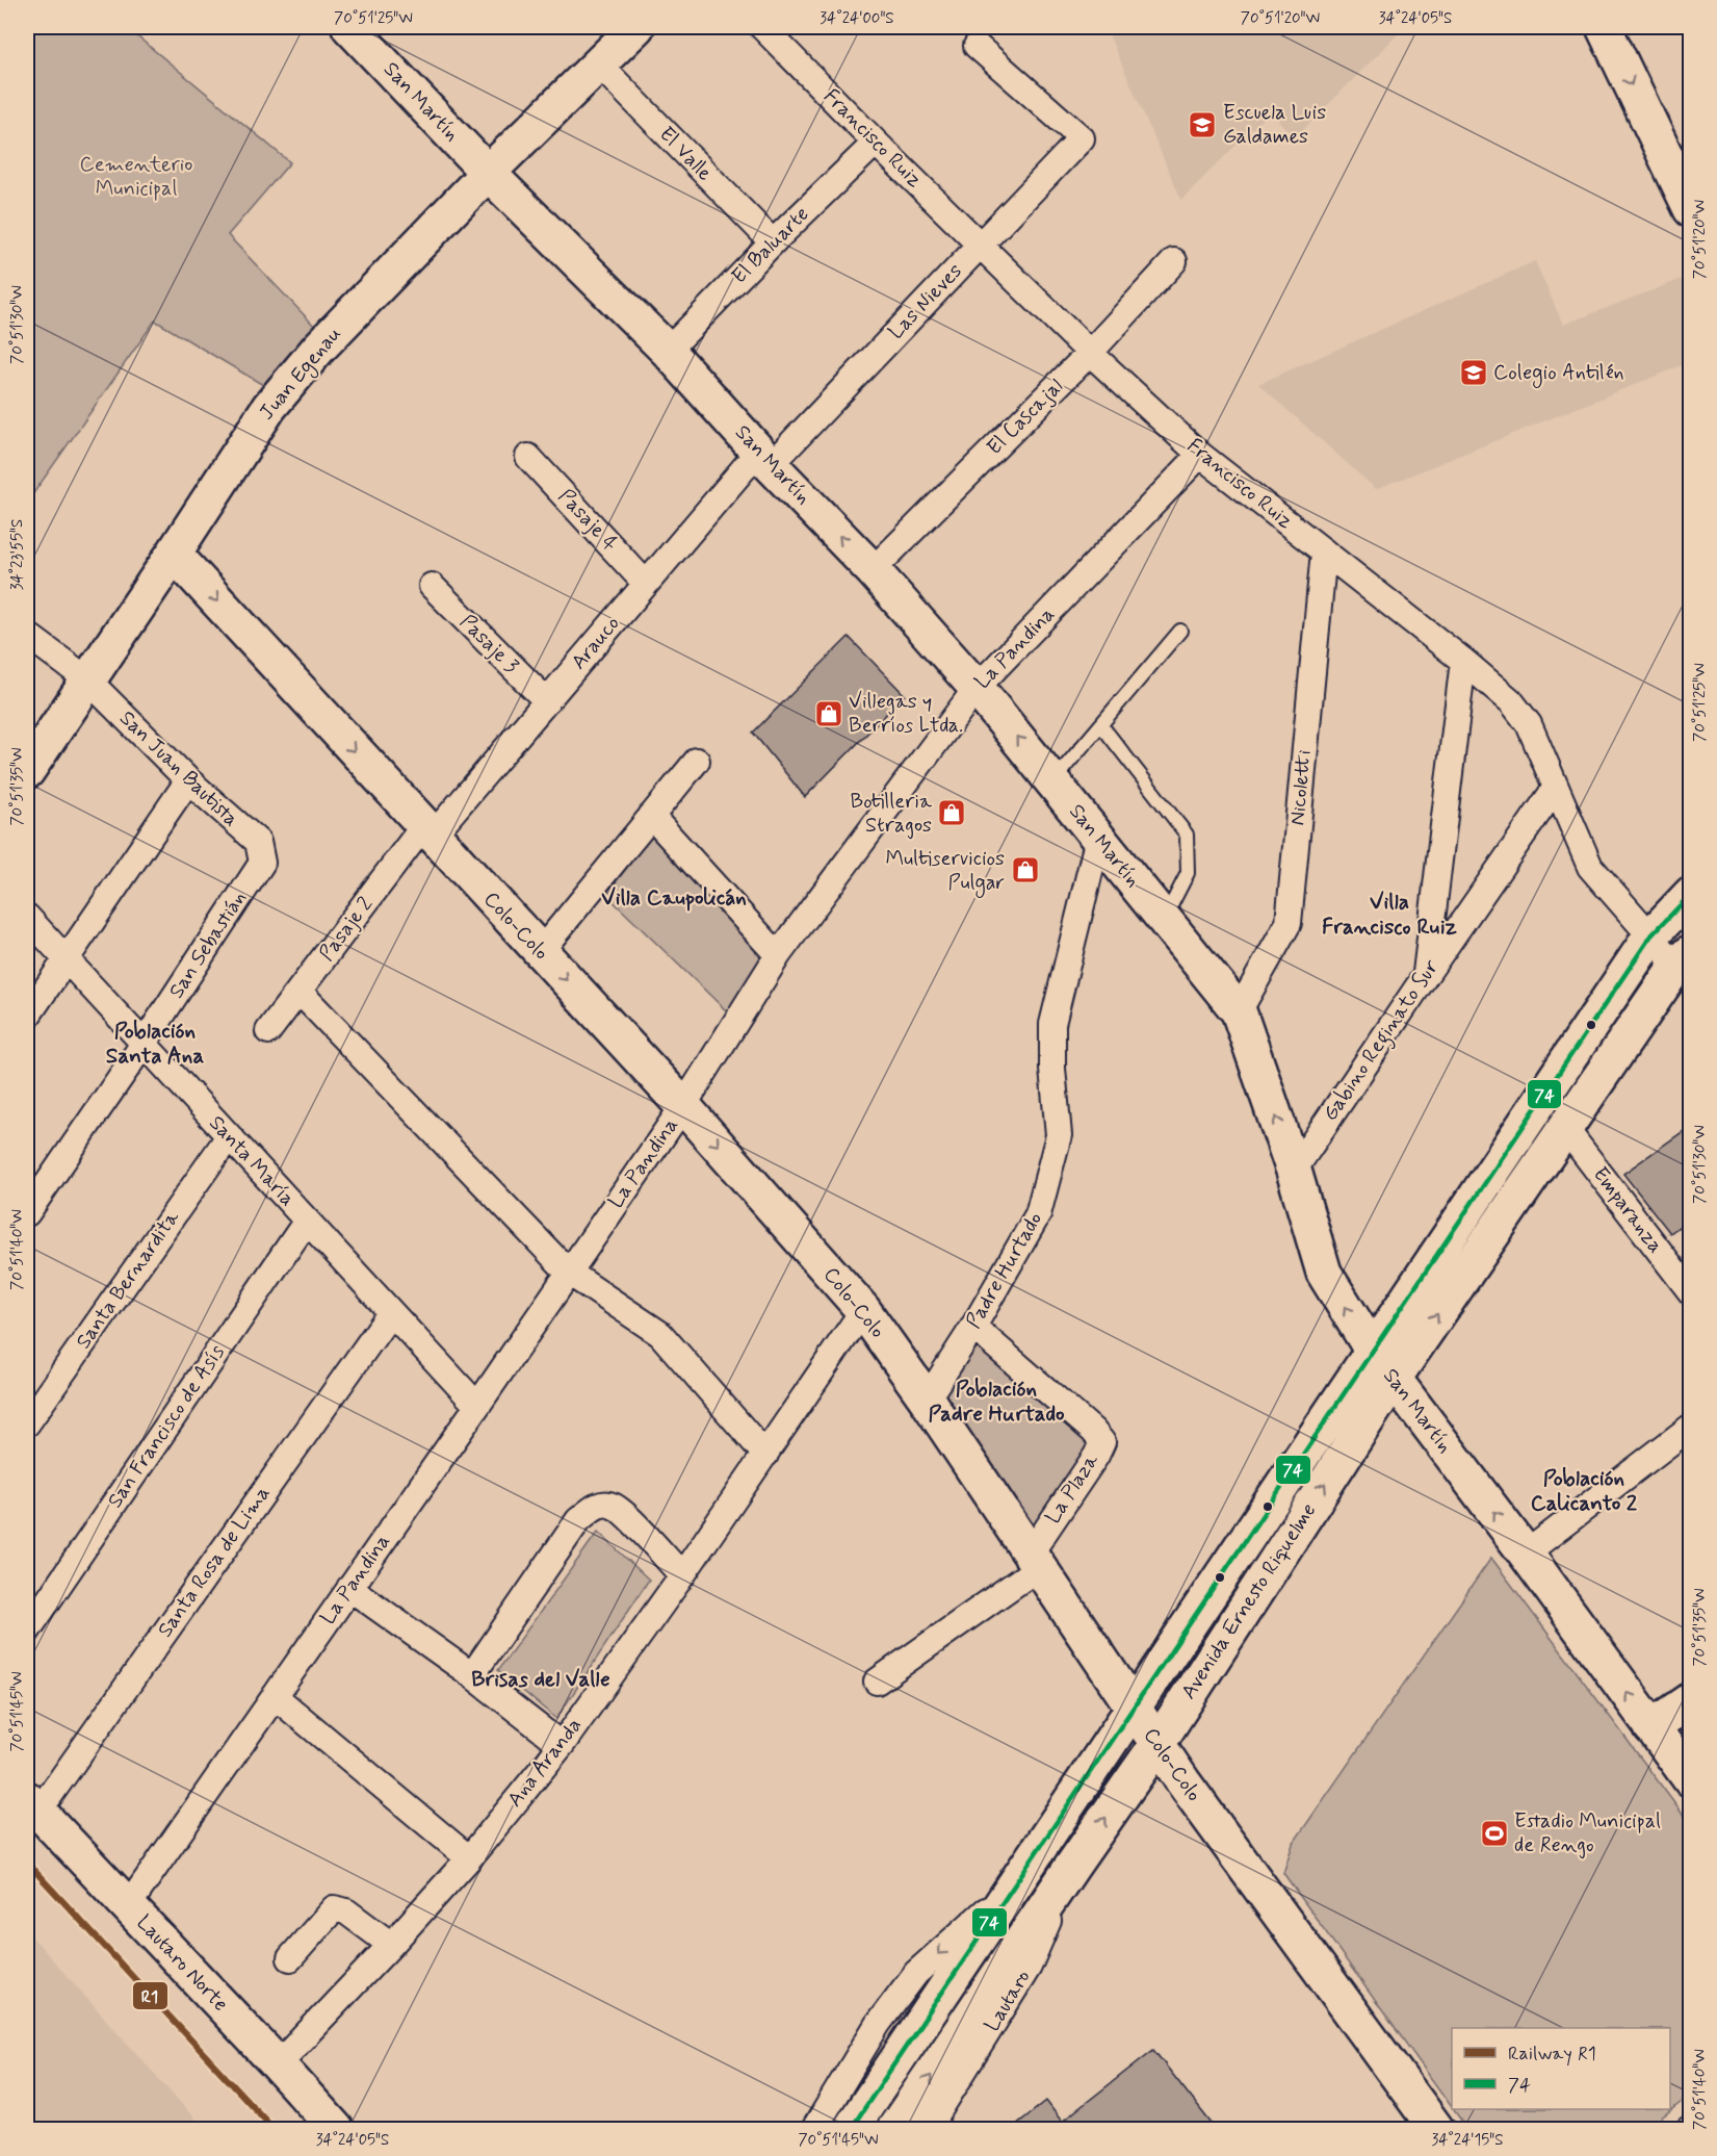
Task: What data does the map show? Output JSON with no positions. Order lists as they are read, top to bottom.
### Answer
{
  "streets": {
    "main road": [
      "San Martín",
      "Juan Egenau",
      "Colo-Colo",
      "Avenida Ernesto Riquelme",
      "Lautaro Norte"
    ],
    "street": [
      "Francisco Ruiz",
      "El Valle",
      "El Baluarte",
      "Las Nieves",
      "El Cascajal",
      "Pasaje 4",
      "Arauco",
      "Pasaje 3",
      "La Pandina",
      "San Juan Bautista",
      "Nicoletti",
      "Pasaje 2",
      "San Sebastián",
      "Gabino Reginato Sur",
      "Santa María",
      "Emparanza",
      "Padre Hurtado",
      "Santa Bernardita",
      "San Francisco de Asís",
      "La Plaza",
      "Santa Rosa de Lima",
      "Ana Aranda",
      "Lautaro"
    ]
  },
  "crossings": [
    ["San Martín", "El Baluarte"],
    ["San Martín", "Las Nieves"],
    ["San Martín", "Juan Egenau"],
    ["San Martín", "El Cascajal"],
    ["San Martín", "Arauco"],
    ["San Martín", "La Pandina"],
    ["San Martín", "Nicoletti"],
    ["San Martín", "Gabino Reginato Sur"],
    ["San Martín", "Padre Hurtado"],
    ["San Martín", "Avenida Ernesto Riquelme"],
    ["Francisco Ruiz", "El Baluarte"],
    ["Francisco Ruiz", "Las Nieves"],
    ["Francisco Ruiz", "El Cascajal"],
    ["Francisco Ruiz", "La Pandina"],
    ["Francisco Ruiz", "Nicoletti"],
    ["Francisco Ruiz", "Gabino Reginato Sur"],
    ["Francisco Ruiz", "Avenida Ernesto Riquelme"],
    ["El Valle", "El Baluarte"],
    ["El Valle", "Juan Egenau"],
    ["Las Nieves", "Arauco"],
    ["Juan Egenau", "San Juan Bautista"],
    ["Juan Egenau", "Colo-Colo"],
    ["Pasaje 4", "Arauco"],
    ["Arauco", "Pasaje 3"],
    ["Arauco", "Colo-Colo"],
    ["Arauco", "Pasaje 2"],
    ["La Pandina", "Colo-Colo"],
    ["La Pandina", "Santa María"],
    ["La Pandina", "Lautaro Norte"],
    ["San Juan Bautista", "San Sebastián"],
    ["Colo-Colo", "Pasaje 2"],
    ["Colo-Colo", "Padre Hurtado"],
    ["Colo-Colo", "La Plaza"],
    ["Colo-Colo", "Avenida Ernesto Riquelme"],
    ["Colo-Colo", "Ana Aranda"],
    ["San Sebastián", "Santa María"],
    ["Santa María", "Santa Bernardita"],
    ["Santa María", "San Francisco de Asís"],
    ["Santa María", "Santa Rosa de Lima"],
    ["Emparanza", "Avenida Ernesto Riquelme"],
    ["Padre Hurtado", "La Plaza"],
    ["Santa Rosa de Lima", "Lautaro Norte"],
    ["Avenida Ernesto Riquelme", "Lautaro"],
    ["Ana Aranda", "Lautaro Norte"]
  ],
  "one_way": ["San Martín", "Colo-Colo"],
  "districts": [
    "Villa Caupolicán",
    "Villa Francisco Ruiz",
    "Población Santa Ana",
    "Población Padre Hurtado",
    "Población Calicanto 2",
    "Brisas del Valle"
  ],
  "parks": ["Cementerio Municipal"],
  "places": {
    "school or university": ["Escuela Luis Galdames", "Colegio Antilén"],
    "shop": ["Villegas y Berríos Ltda.", "Botilleria Stragos", "Multiservicios Pulgar"],
    "sports": ["Estadio Municipal de Rengo"]
  },
  "lines": ["transit line 74", "rail line R1"],
  "legend": ["Railway R1", "74"],
  "coordinates": [
    "70°51'25\"W",
    "34°24'00\"S",
    "70°51'20\"W",
    "34°24'05\"S",
    "70°51'30\"W",
    "34°23'55\"S",
    "70°51'35\"W",
    "70°51'40\"W",
    "70°51'45\"W",
    "34°24'15\"S"
  ]
}
